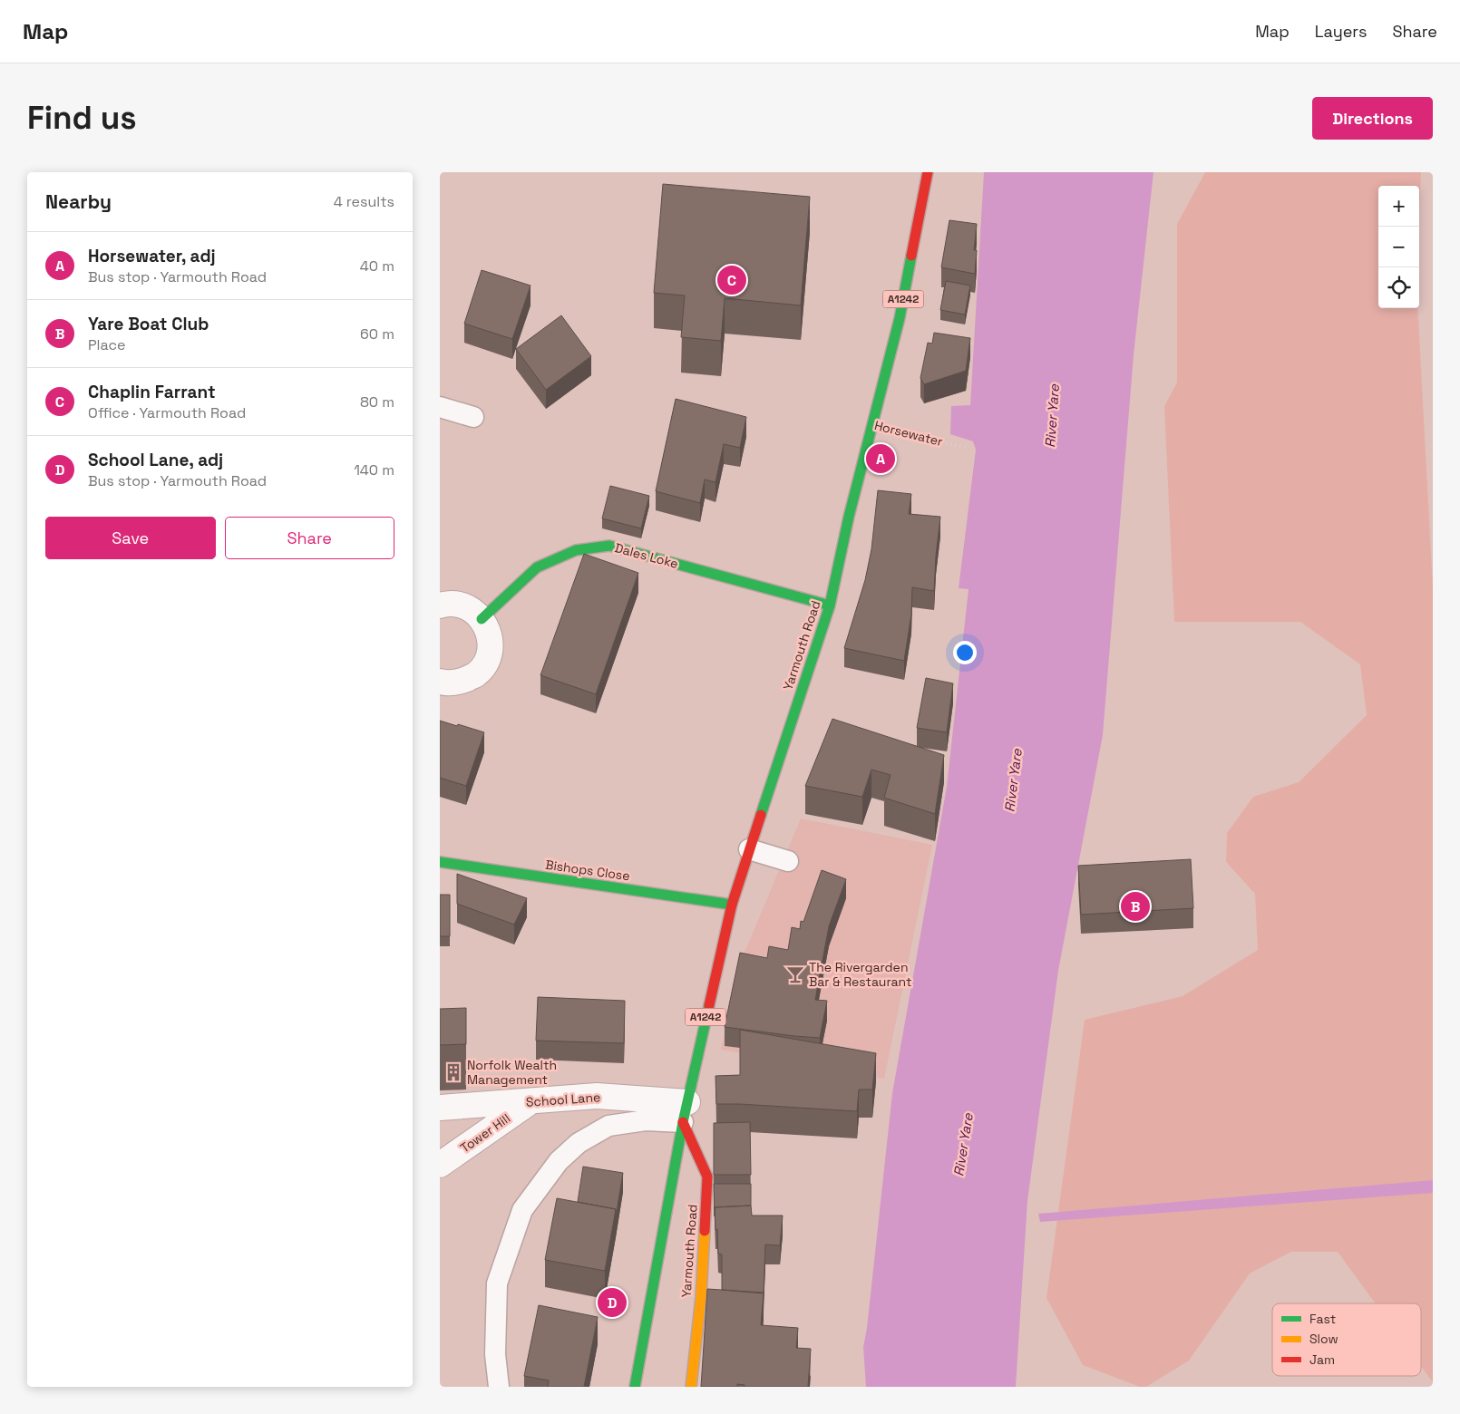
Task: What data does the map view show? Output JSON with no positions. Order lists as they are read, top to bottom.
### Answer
{
  "streets": {
    "main road": [
      "A1242",
      "Dales Loke",
      "Yarmouth Road",
      "Bishops Close"
    ],
    "street": ["School Lane", "Tower Hill"],
    "path": ["Horsewater"]
  },
  "crossings": [
    ["Horsewater", "Yarmouth Road"],
    ["Dales Loke", "Yarmouth Road"],
    ["Yarmouth Road", "Bishops Close"],
    ["Yarmouth Road", "School Lane"],
    ["School Lane", "Tower Hill"]
  ],
  "water": ["River Yare"],
  "places": {
    "bar": ["The Rivergarden Bar & Restaurant"],
    "building": ["Norfolk Wealth Management"]
  },
  "legend": ["Fast", "Slow", "Jam"],
  "page": {
    "header": "Map",
    "nav": ["Map", "Layers", "Share"],
    "buttons": [
      "Directions",
      ["Save", "Share"]
    ],
    "title": "Find us",
    "heading": ["Nearby", "4 results"],
    "map_buttons": ["+", "−"],
    "list": [
      {
        "mark": "A",
        "name": "Horsewater, adj",
        "note": "Bus stop · Yarmouth Road",
        "value": "40 m"
      },
      {
        "mark": "B",
        "name": "Yare Boat Club",
        "note": "Place",
        "value": "60 m"
      },
      {
        "mark": "C",
        "name": "Chaplin Farrant",
        "note": "Office · Yarmouth Road",
        "value": "80 m"
      },
      {
        "mark": "D",
        "name": "School Lane, adj",
        "note": "Bus stop · Yarmouth Road",
        "value": "140 m"
      }
    ],
    "pins": [
      "C",
      "A",
      "B",
      "D"
    ]
  }
}
